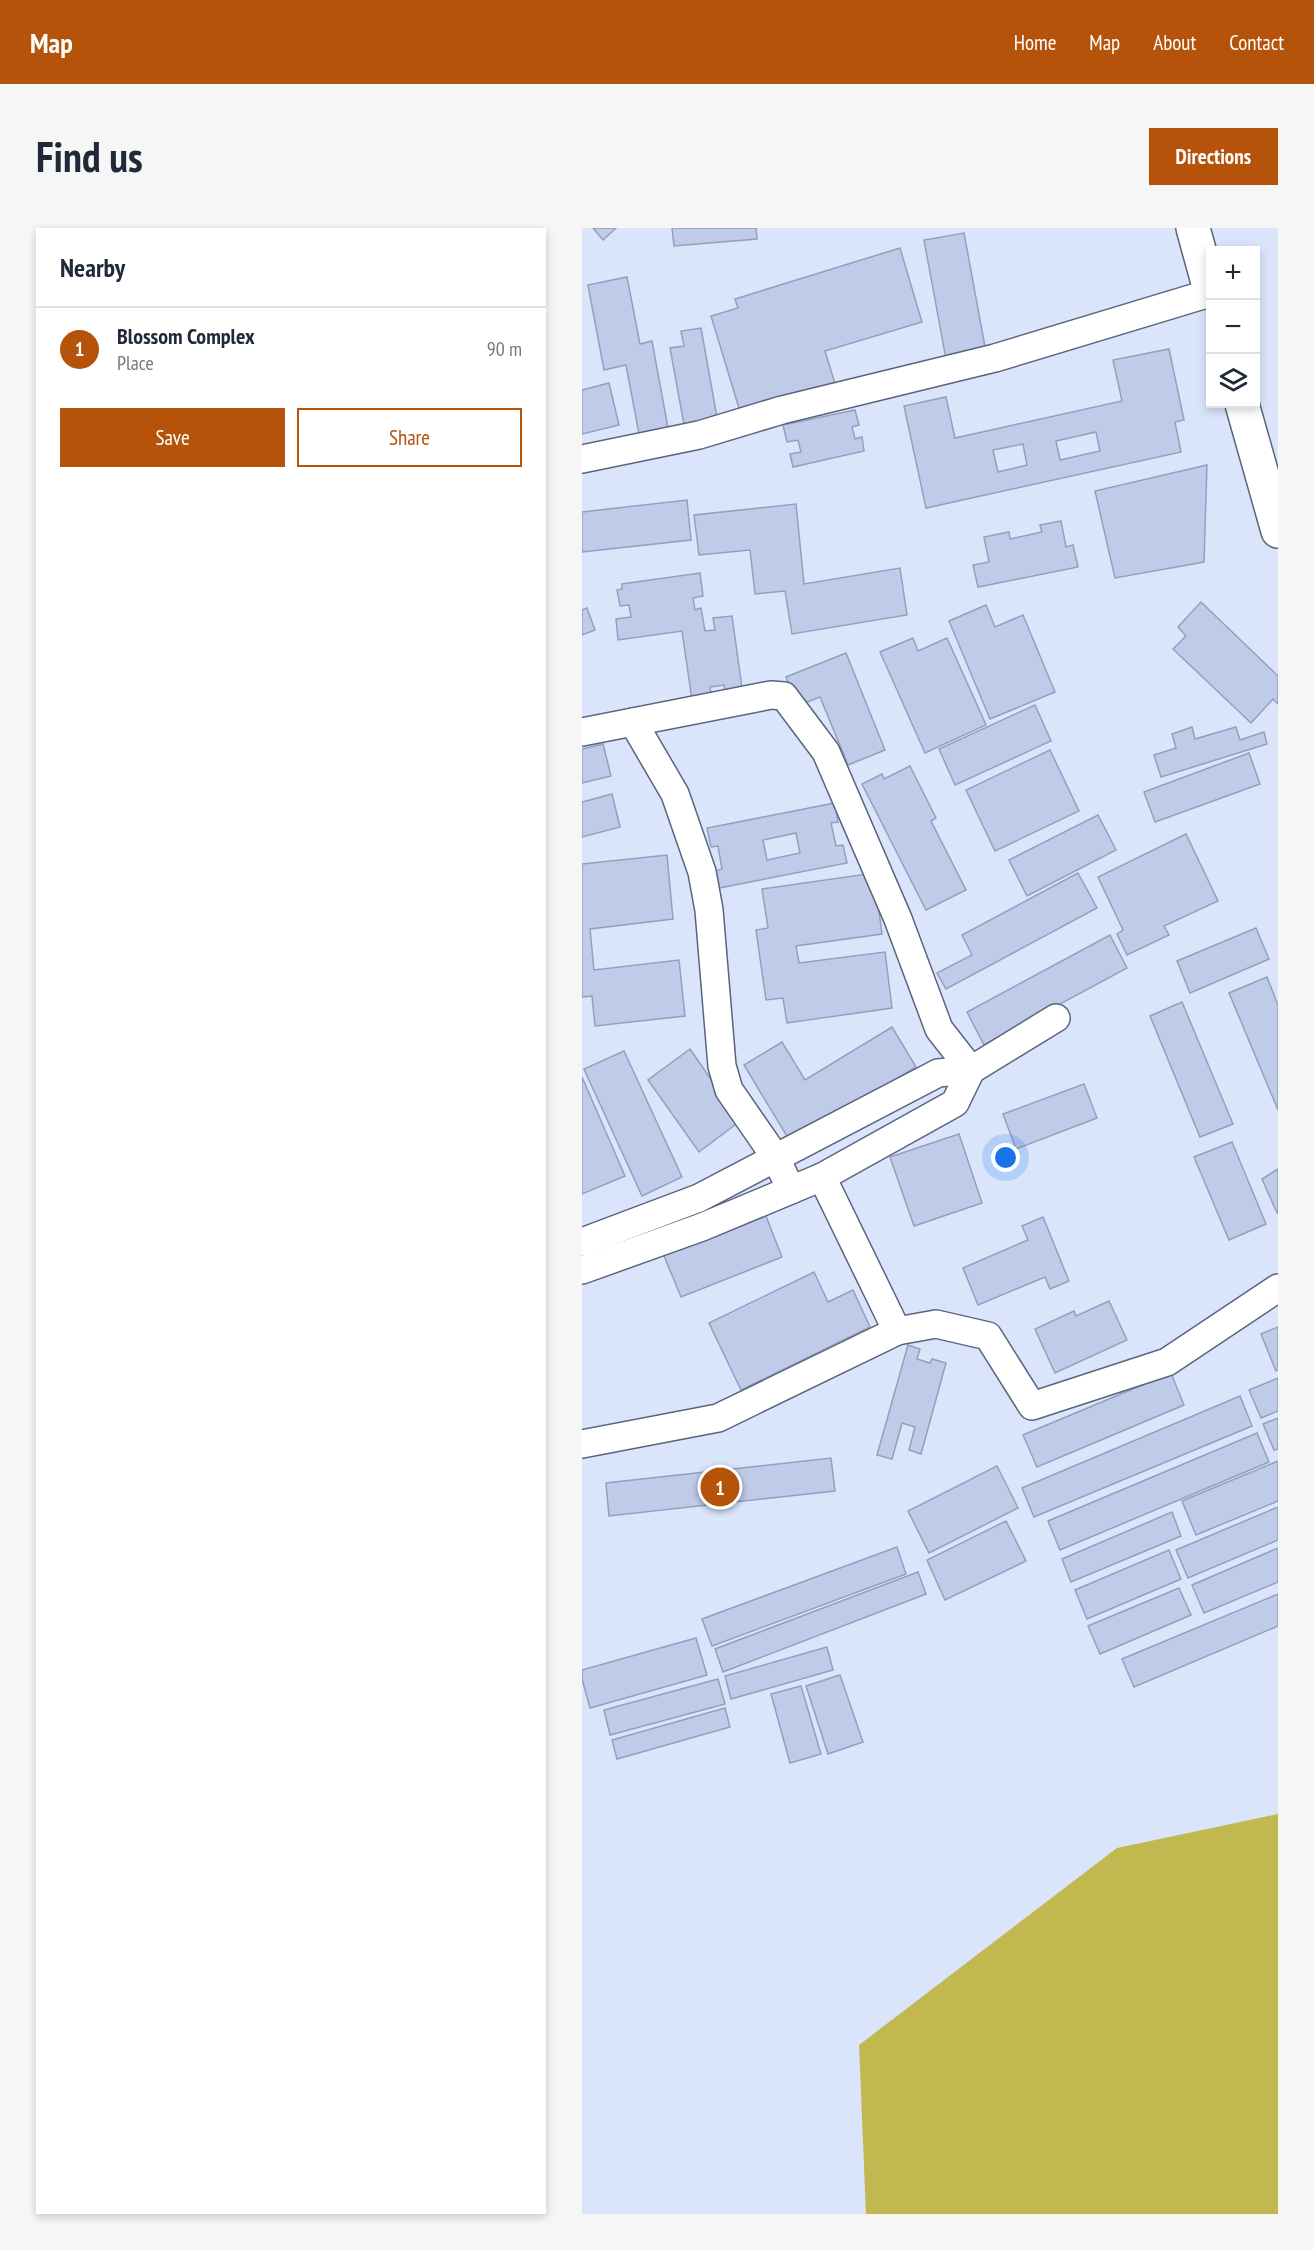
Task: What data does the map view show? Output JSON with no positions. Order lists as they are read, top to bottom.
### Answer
{
  "page": {
    "header": "Map",
    "nav": [
      "Home",
      "Map",
      "About",
      "Contact"
    ],
    "buttons": [
      "Directions",
      ["Save", "Share"]
    ],
    "title": "Find us",
    "heading": "Nearby",
    "map_buttons": ["+", "−"],
    "list": [
      {
        "mark": "1",
        "name": "Blossom Complex",
        "note": "Place",
        "value": "90 m"
      }
    ],
    "pins": "1"
  }
}
